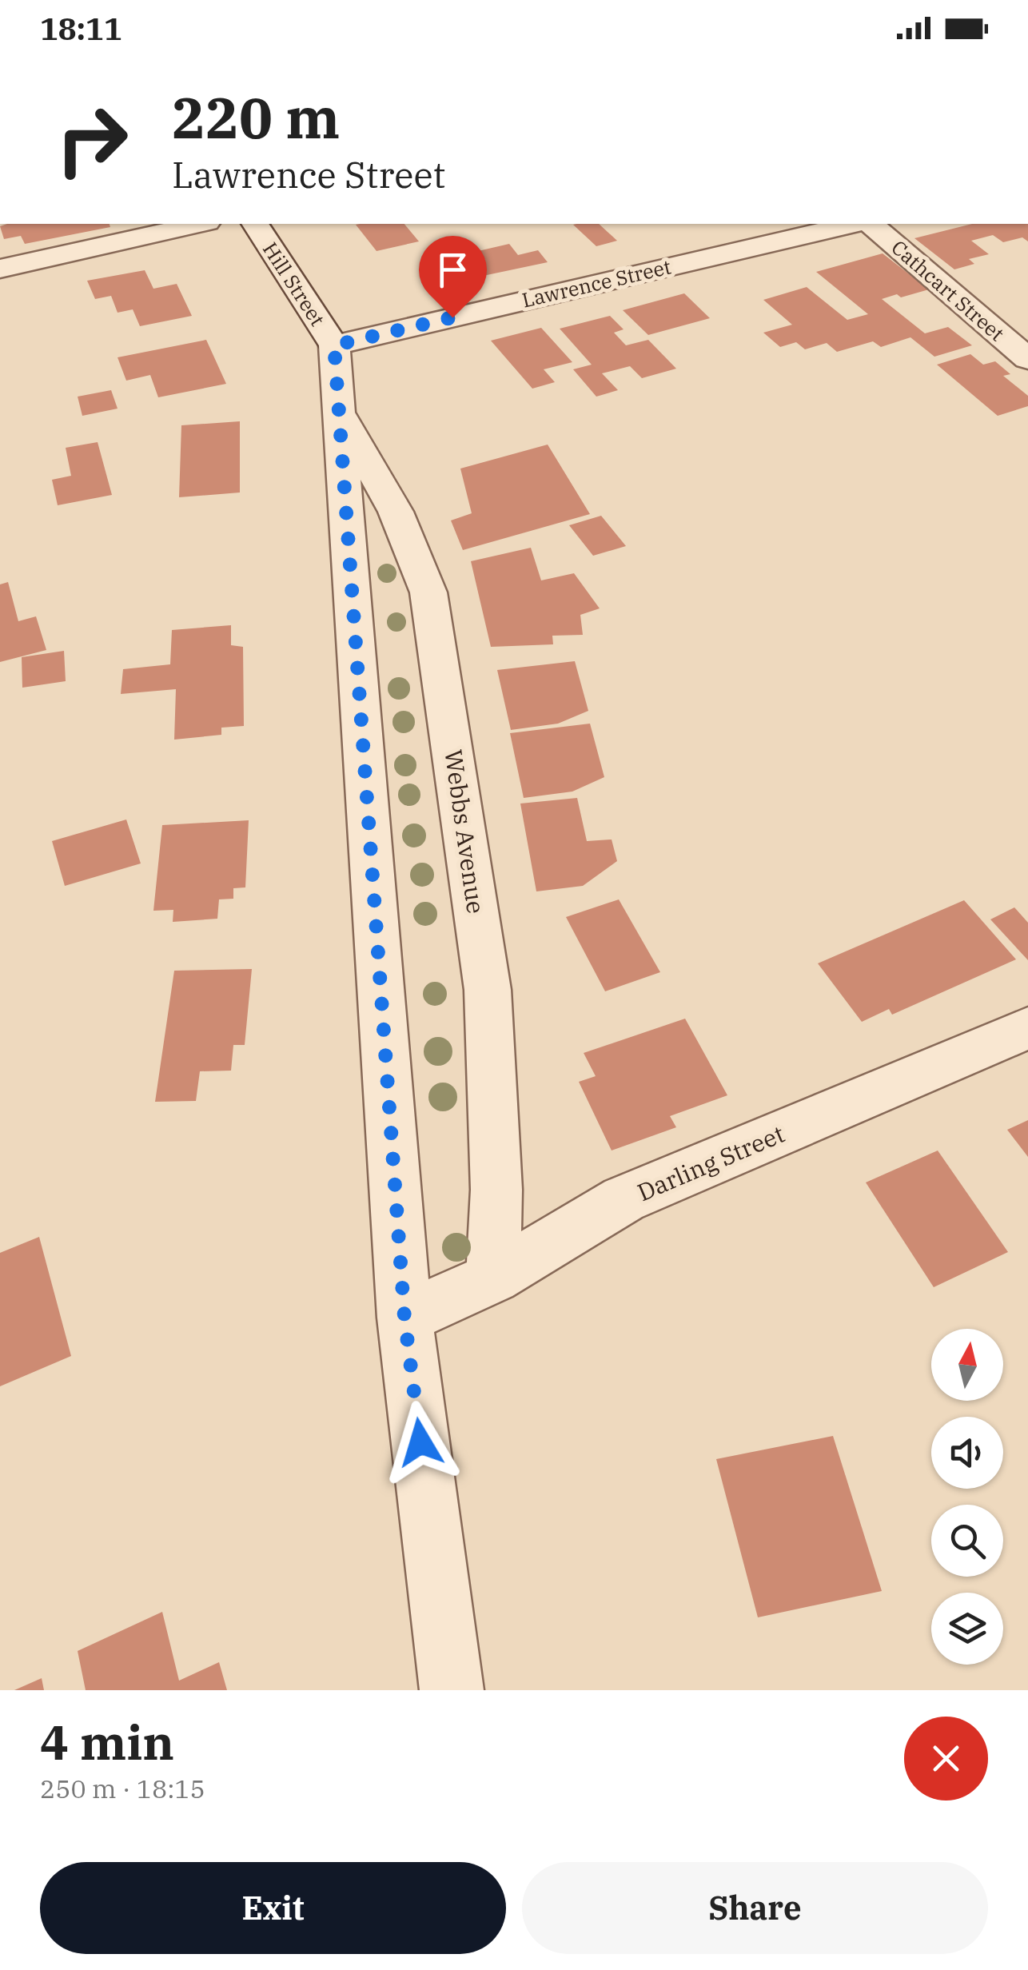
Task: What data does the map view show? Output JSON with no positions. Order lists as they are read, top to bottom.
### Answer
{
  "streets": {
    "street": [
      "Lawrence Street",
      "Hill Street",
      "Cathcart Street",
      "Webbs Avenue",
      "Darling Street"
    ]
  },
  "crossings": [
    ["Lawrence Street", "Hill Street"],
    ["Webbs Avenue", "Darling Street"]
  ],
  "north": "top",
  "page": {
    "status": "18:11",
    "turn": ["220 m", "Lawrence Street"],
    "heading": ["4 min", "250 m · 18:15"],
    "buttons": ["Exit", "Share"]
  }
}
